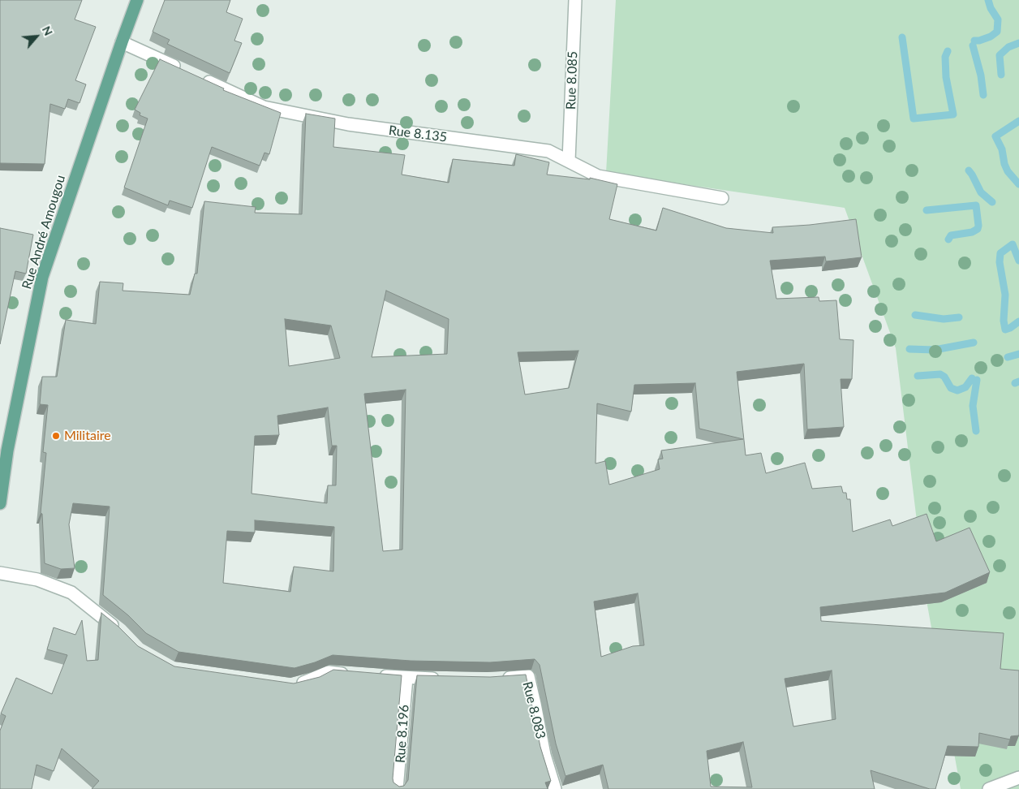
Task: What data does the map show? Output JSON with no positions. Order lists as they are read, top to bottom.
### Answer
{
  "streets": {
    "main road": ["Rue André Amougou"],
    "street": [
      "Rue 8.085",
      "Rue 8.135",
      "Rue 8.083",
      "Rue 8.196"
    ]
  },
  "crossings": [
    ["Rue 8.085", "Rue 8.135"]
  ],
  "places": ["Militaire"],
  "north": "top right"
}
